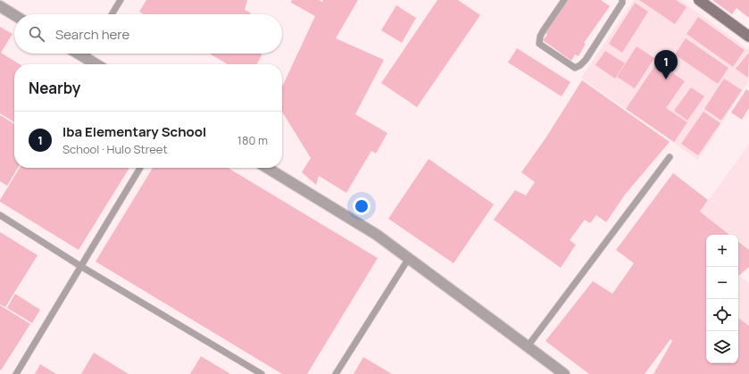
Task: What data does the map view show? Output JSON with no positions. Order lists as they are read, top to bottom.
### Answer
{
  "page": {
    "search": "Search here",
    "pins": "1",
    "heading": "Nearby",
    "list": [
      {
        "mark": "1",
        "name": "Iba Elementary School",
        "note": "School · Hulo Street",
        "value": "180 m"
      }
    ],
    "map_buttons": ["+", "−"]
  }
}
